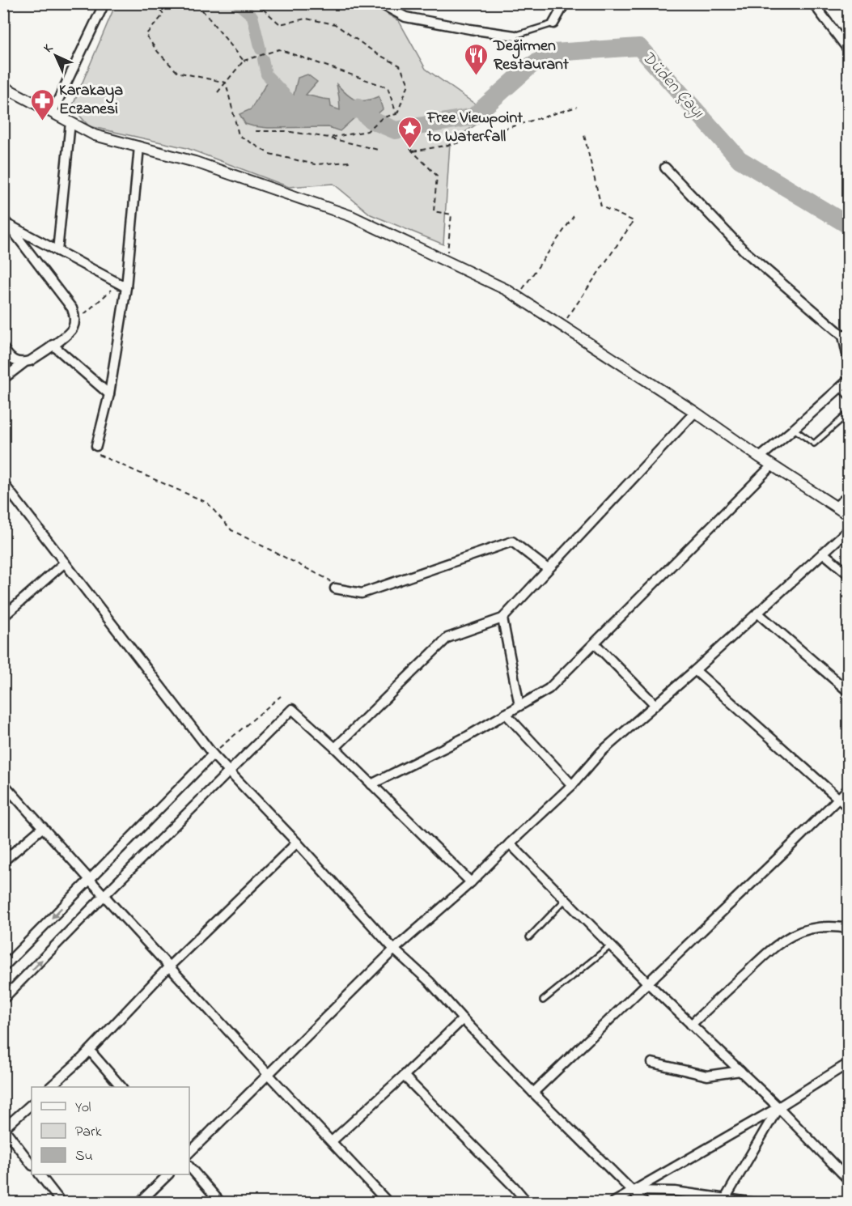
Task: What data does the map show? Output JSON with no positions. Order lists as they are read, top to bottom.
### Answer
{
  "water": ["Düden Çayı"],
  "places": {
    "restaurant": ["Değirmen Restaurant"],
    "pharmacy": ["Karakaya Eczanesi"],
    "place": ["Free Viewpoint to Waterfall"]
  },
  "legend": ["Yol", "Park", "Su"],
  "north": "top left"
}
